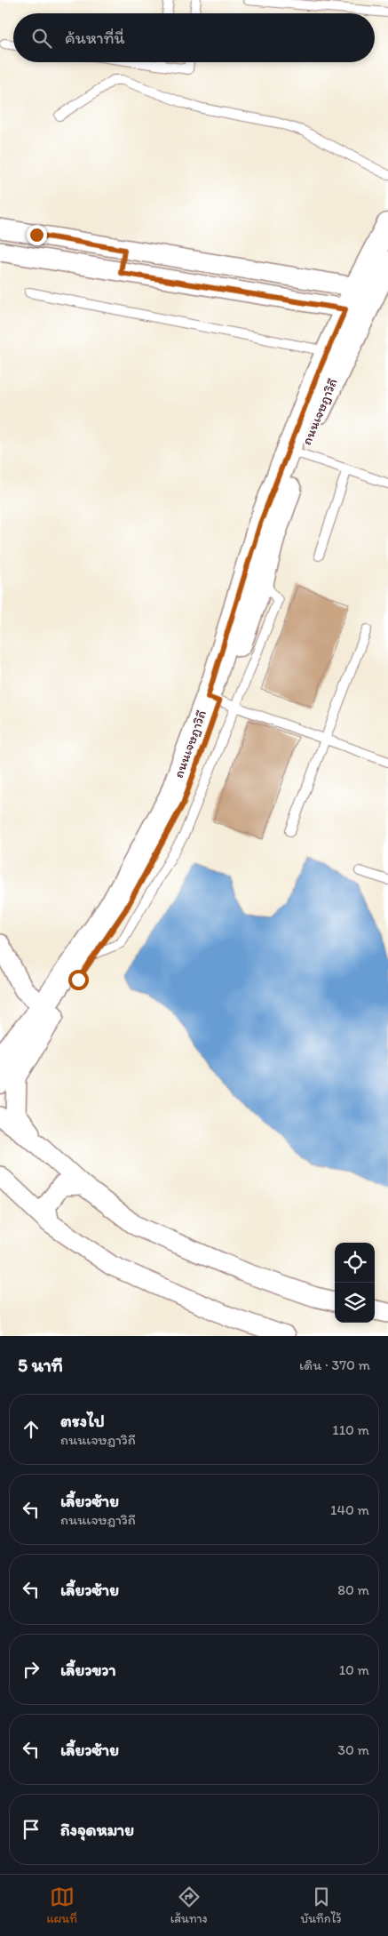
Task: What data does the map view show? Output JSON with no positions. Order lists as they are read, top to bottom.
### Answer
{
  "streets": {
    "street": ["ถนนเจษฎาวิถี"]
  },
  "page": {
    "search": "ค้นหาที่นี่",
    "heading": ["5 นาที", "เดิน · 370 m"],
    "list": [
      ["ตรงไป", "ถนนเจษฎาวิถี", "110 m"],
      ["เลี้ยวซ้าย", "ถนนเจษฎาวิถี", "140 m"],
      ["เลี้ยวซ้าย", "80 m"],
      ["เลี้ยวขวา", "10 m"],
      ["เลี้ยวซ้าย", "30 m"],
      "ถึงจุดหมาย"
    ],
    "nav": ["แผนที่", "เส้นทาง", "บันทึกไว้"]
  }
}
